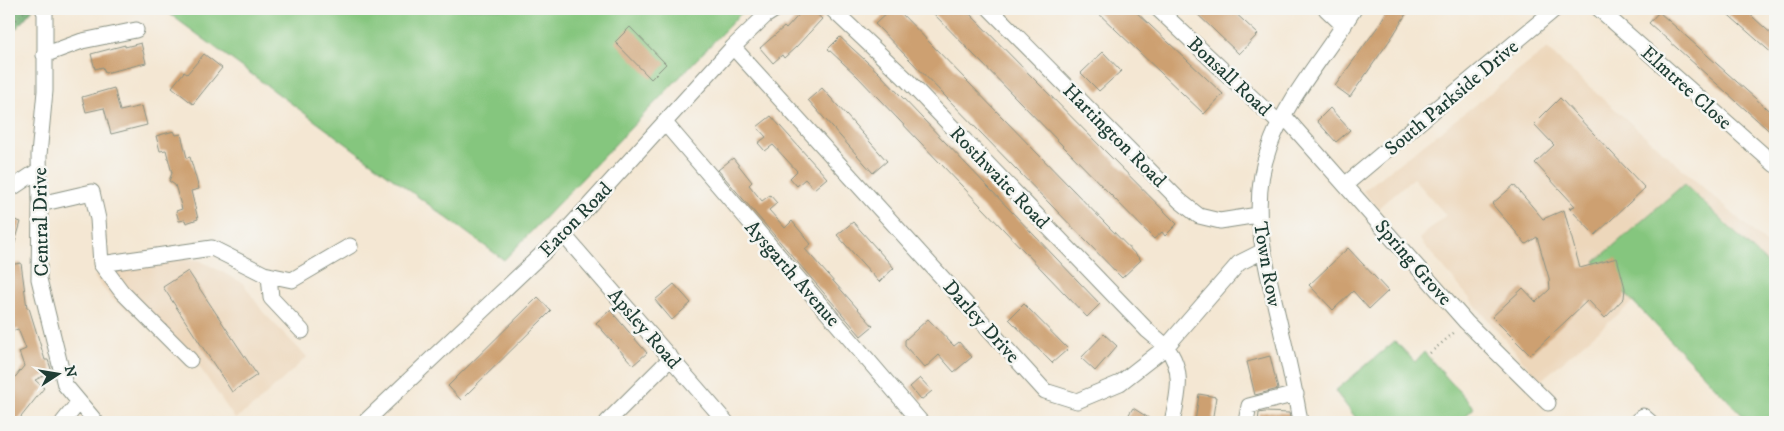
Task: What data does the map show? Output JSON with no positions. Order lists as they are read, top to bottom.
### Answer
{
  "streets": {
    "street": [
      "Bonsall Road",
      "Elmtree Close",
      "South Parkside Drive",
      "Hartington Road",
      "Rosthwaite Road",
      "Eaton Road",
      "Central Drive",
      "Spring Grove",
      "Town Row",
      "Aysgarth Avenue",
      "Darley Drive",
      "Apsley Road"
    ]
  },
  "crossings": [
    ["Bonsall Road", "Spring Grove"],
    ["Bonsall Road", "Town Row"],
    ["South Parkside Drive", "Spring Grove"],
    ["Hartington Road", "Town Row"],
    ["Rosthwaite Road", "Darley Drive"],
    ["Eaton Road", "Aysgarth Avenue"],
    ["Eaton Road", "Darley Drive"],
    ["Eaton Road", "Apsley Road"],
    ["Spring Grove", "Town Row"],
    ["Town Row", "Darley Drive"]
  ],
  "north": "right"
}
